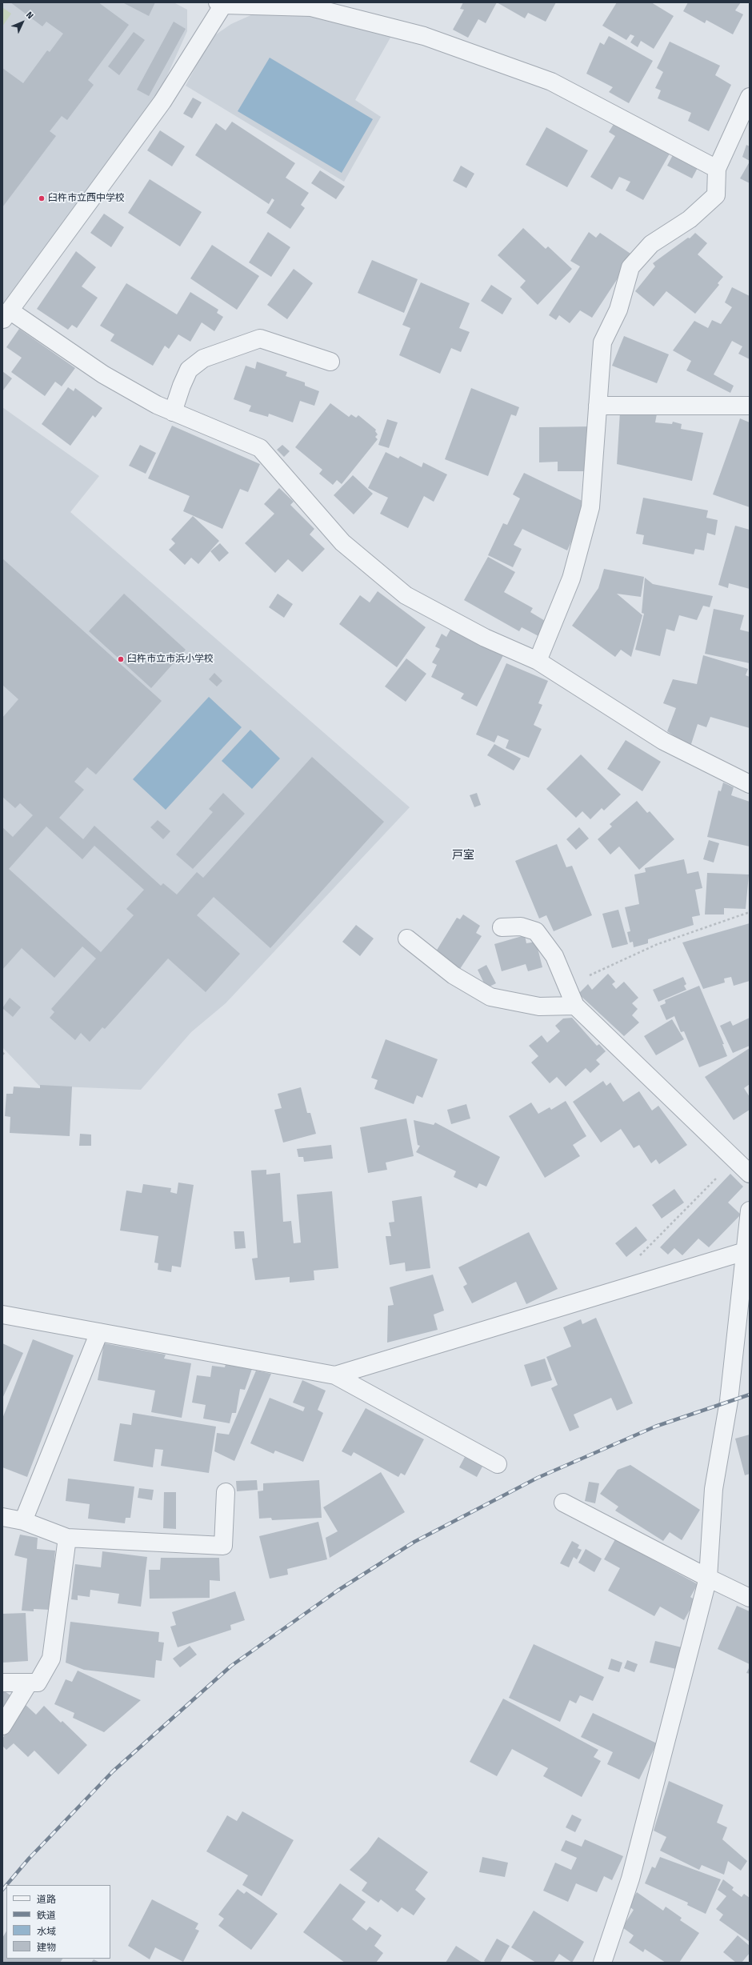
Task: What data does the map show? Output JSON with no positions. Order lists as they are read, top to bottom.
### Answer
{
  "districts": ["戸室"],
  "places": ["臼杵市立西中学校", "臼杵市立市浜小学校"],
  "legend": [
    "道路",
    "鉄道",
    "水域",
    "建物"
  ],
  "north": "top right"
}
